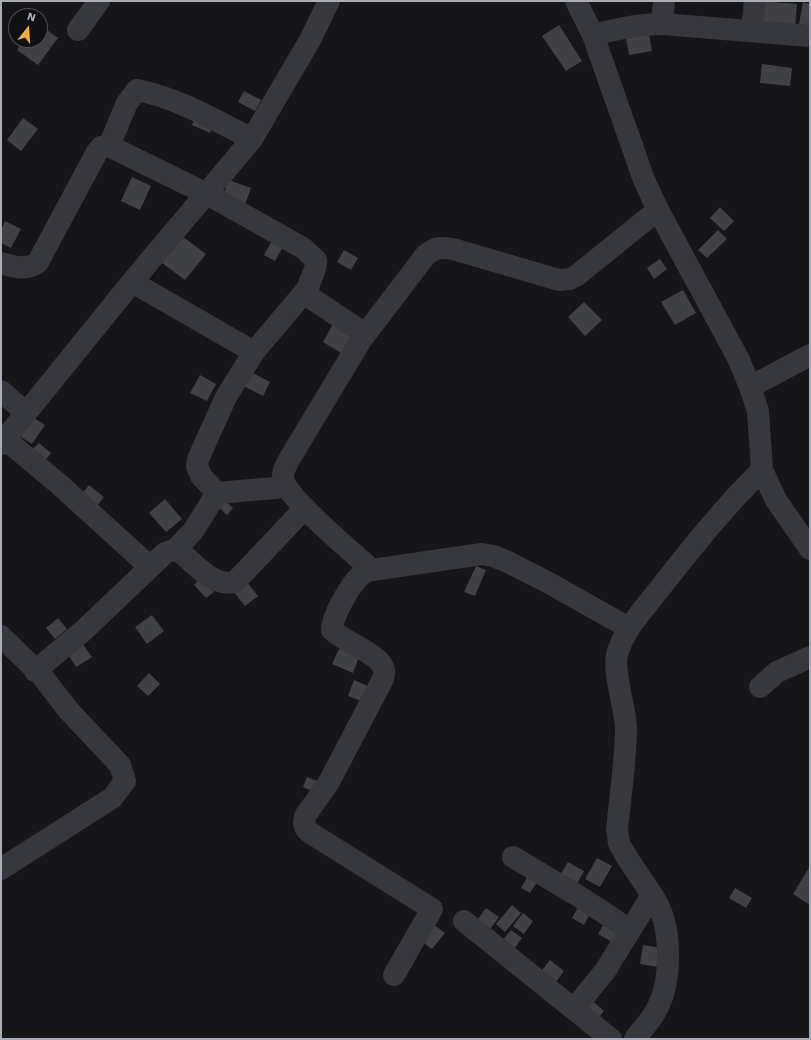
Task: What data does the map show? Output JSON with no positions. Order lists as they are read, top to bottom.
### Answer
{
  "north": "top"
}
